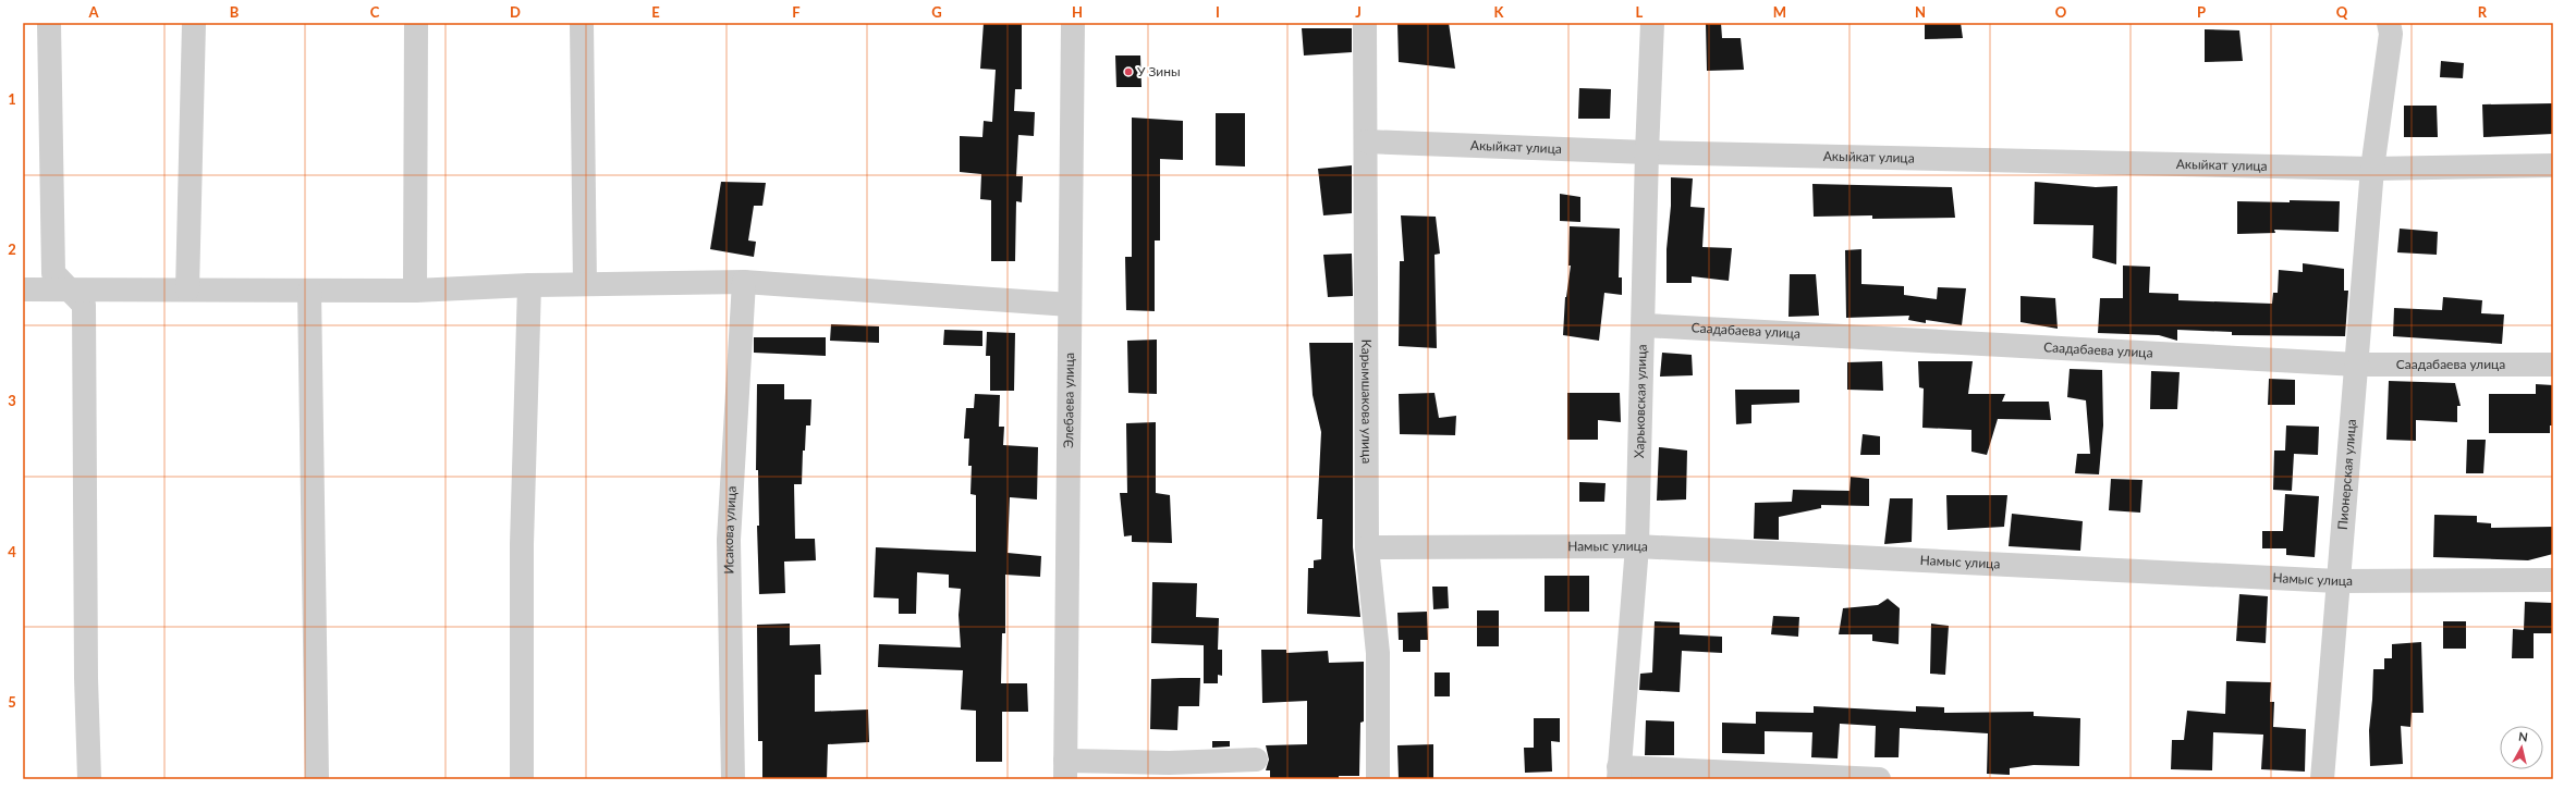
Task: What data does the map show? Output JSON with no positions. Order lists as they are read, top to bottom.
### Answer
{
  "streets": {
    "street": [
      "Акыйкат улица",
      "Саадабаева улица",
      "Элебаева улица",
      "Карымшакова улица",
      "Харьковская улица",
      "Пионерская улица",
      "Исакова улица",
      "Намыс улица"
    ]
  },
  "crossings": [
    ["Акыйкат улица", "Карымшакова улица"],
    ["Акыйкат улица", "Харьковская улица"],
    ["Акыйкат улица", "Пионерская улица"],
    ["Саадабаева улица", "Харьковская улица"],
    ["Саадабаева улица", "Пионерская улица"],
    ["Карымшакова улица", "Намыс улица"],
    ["Харьковская улица", "Намыс улица"],
    ["Пионерская улица", "Намыс улица"]
  ],
  "places": ["У Зины"],
  "north": "top",
  "grid": {
    "columns": [
      "A",
      "B",
      "C",
      "D",
      "E",
      "F",
      "G",
      "H",
      "I",
      "J",
      "K",
      "L",
      "M",
      "N",
      "O",
      "P",
      "Q",
      "R"
    ],
    "rows": [
      "1",
      "2",
      "3",
      "4",
      "5"
    ]
  }
}
